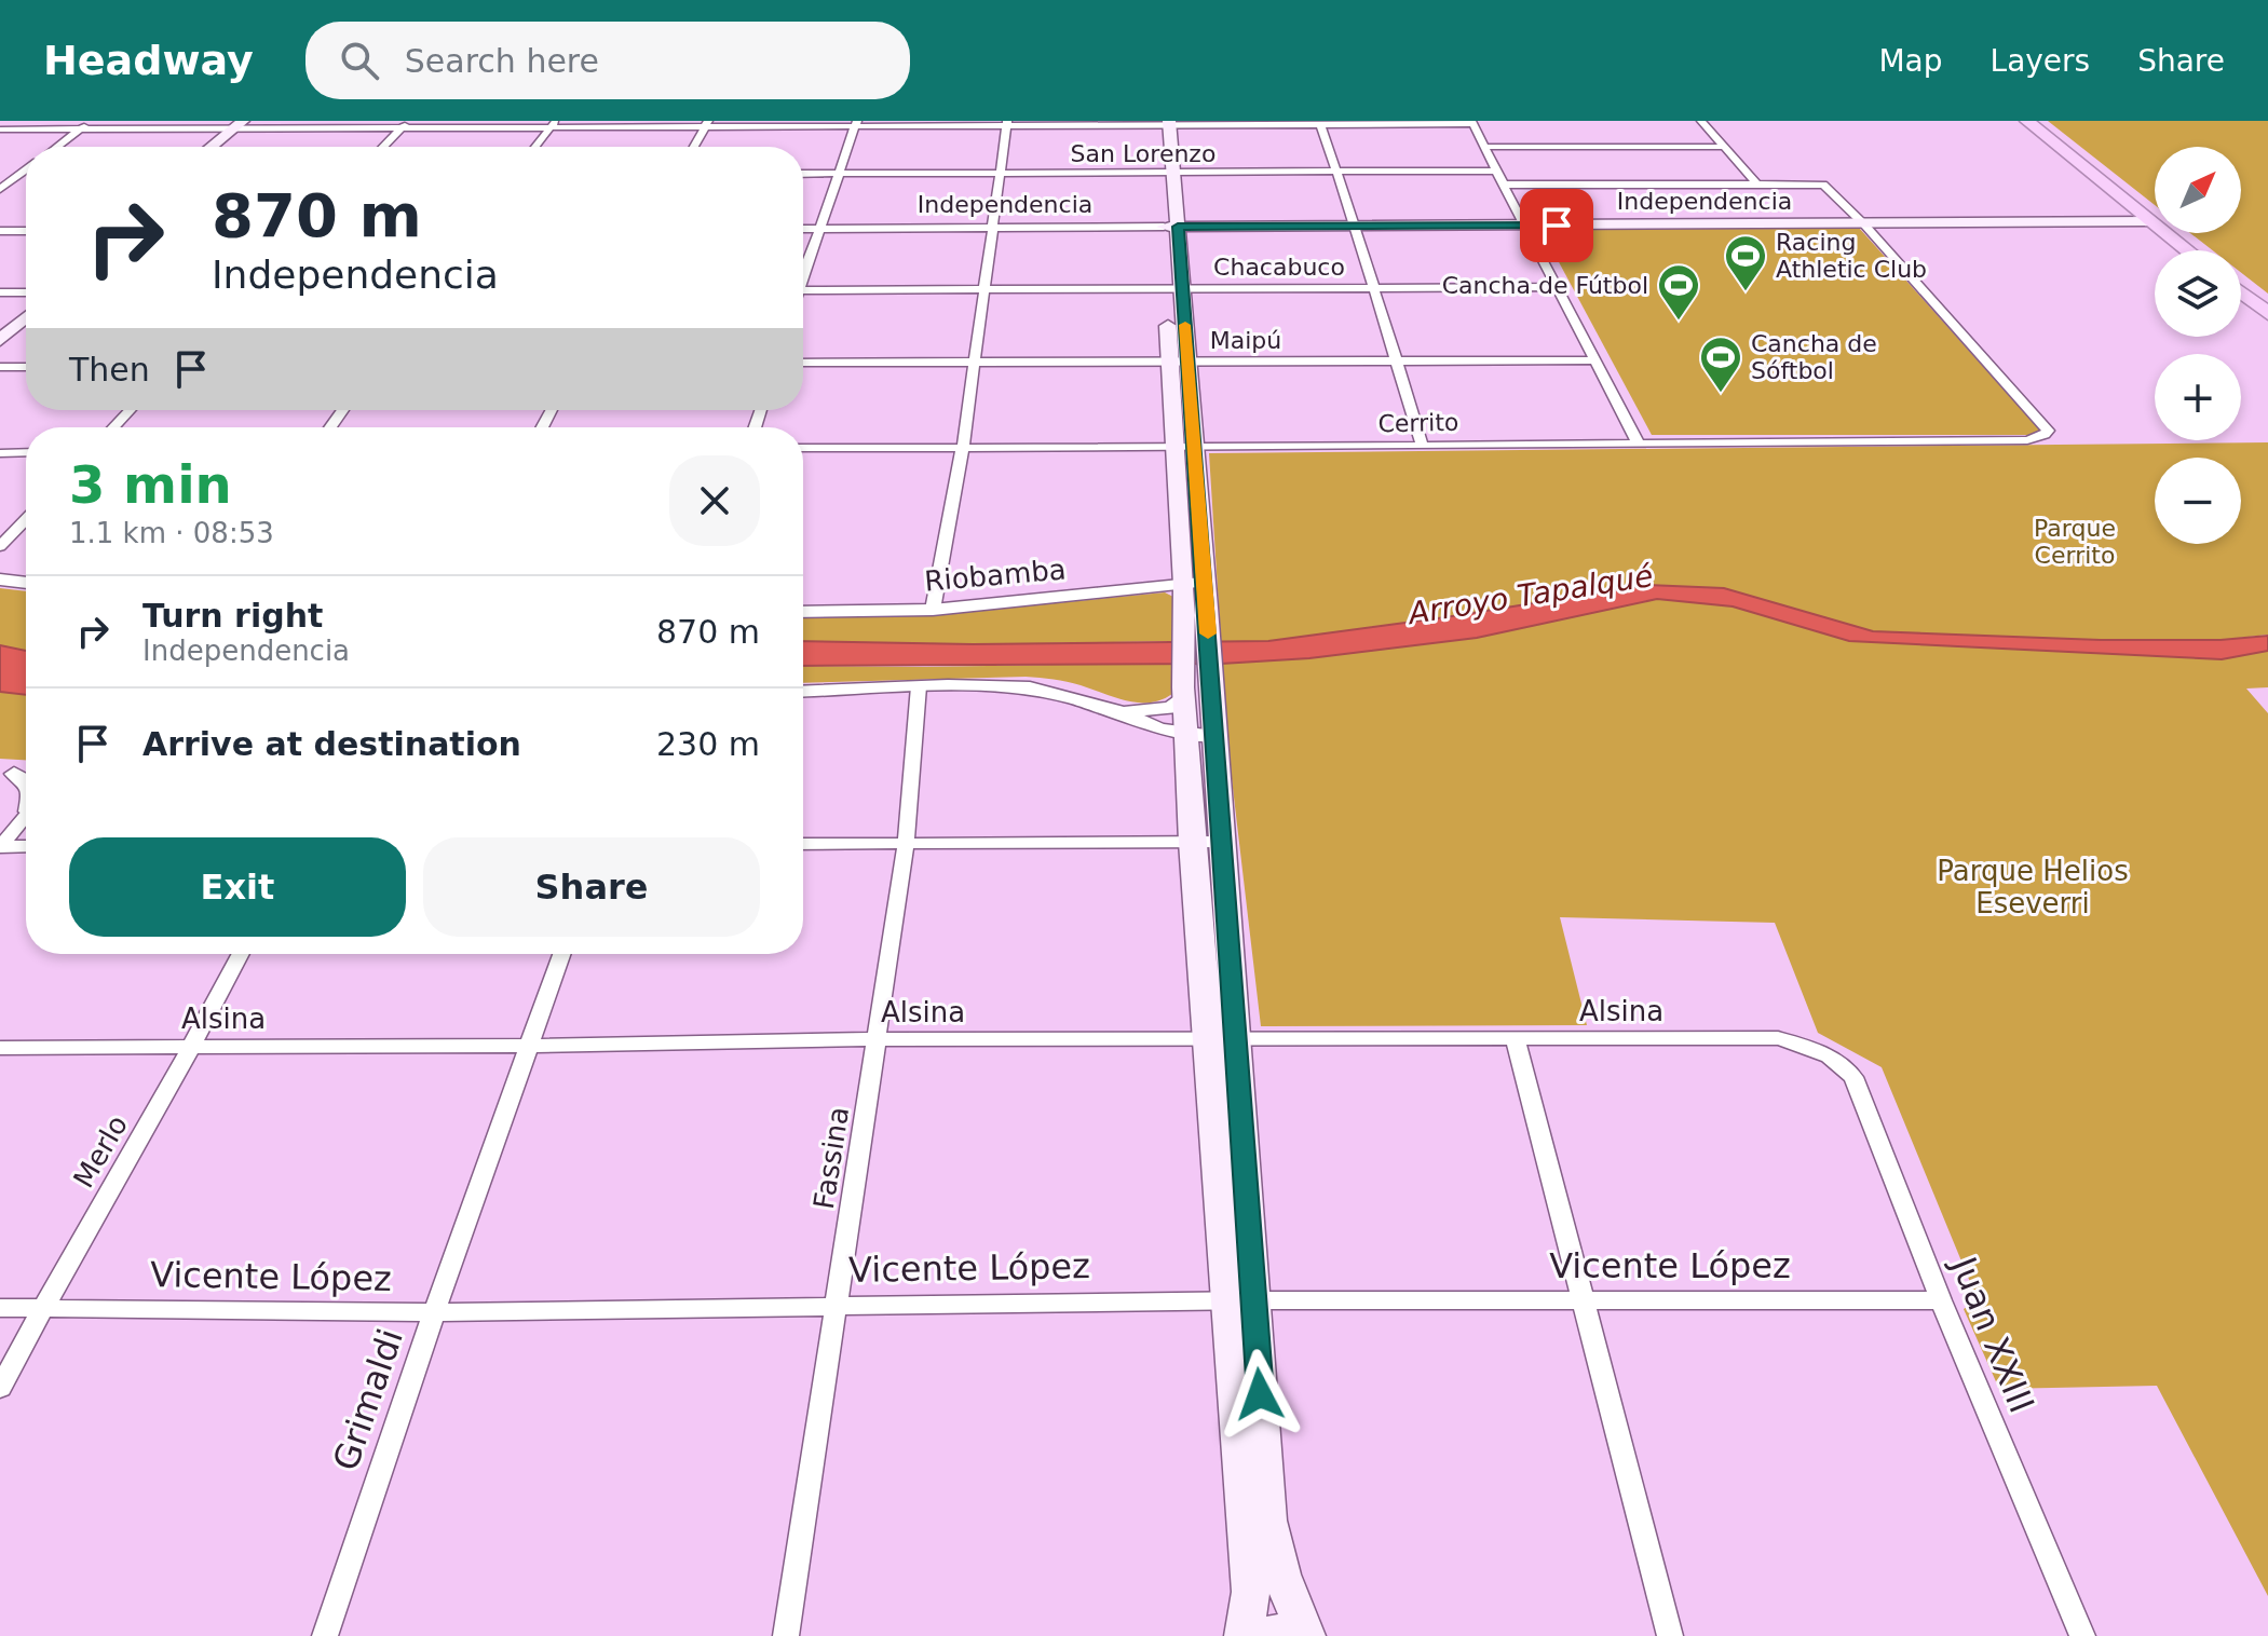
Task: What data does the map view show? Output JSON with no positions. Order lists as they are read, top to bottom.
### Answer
{
  "streets": {
    "main road": ["Independencia"],
    "street": [
      "San Lorenzo",
      "Chacabuco",
      "Maipú",
      "Cerrito",
      "Riobamba",
      "Alsina",
      "Merlo",
      "Fassina",
      "Vicente López",
      "Juan XXIII",
      "Grimaldi"
    ]
  },
  "crossings": [
    ["Independencia", "Cerrito"],
    ["Alsina", "Merlo"],
    ["Alsina", "Fassina"],
    ["Alsina", "Juan XXIII"],
    ["Alsina", "Grimaldi"],
    ["Merlo", "Vicente López"],
    ["Fassina", "Vicente López"],
    ["Vicente López", "Juan XXIII"],
    ["Vicente López", "Grimaldi"]
  ],
  "water": ["Arroyo Tapalqué"],
  "parks": ["Parque Cerrito", "Parque Helios Eseverri"],
  "places": {
    "sports": ["Racing Athletic Club", "Cancha de Fútbol", "Cancha de Sóftbol"]
  },
  "north": "top right",
  "page": {
    "header": "Headway",
    "search": "Search here",
    "nav": ["Map", "Layers", "Share"],
    "map_buttons": ["+", "−"],
    "turn": ["870 m", "Independencia"],
    "then": "Then",
    "heading": ["3 min", "1.1 km · 08:53"],
    "list": [
      {
        "name": "Turn right",
        "note": "Independencia",
        "value": "870 m"
      },
      {
        "name": "Arrive at destination",
        "value": "230 m"
      }
    ],
    "buttons": ["Exit", "Share"]
  }
}
